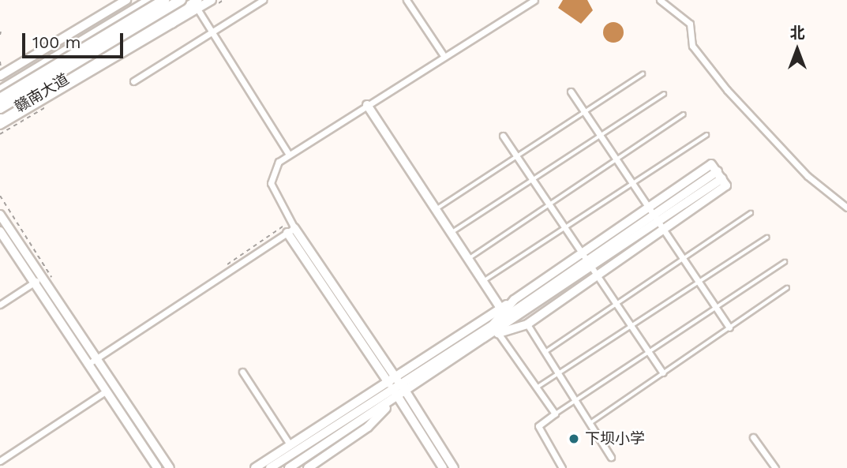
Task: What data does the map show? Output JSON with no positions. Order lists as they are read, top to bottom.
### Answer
{
  "streets": {
    "main road": ["赣南大道"]
  },
  "places": ["下坝小学"],
  "scale_bar": "100 m",
  "north": "top"
}
